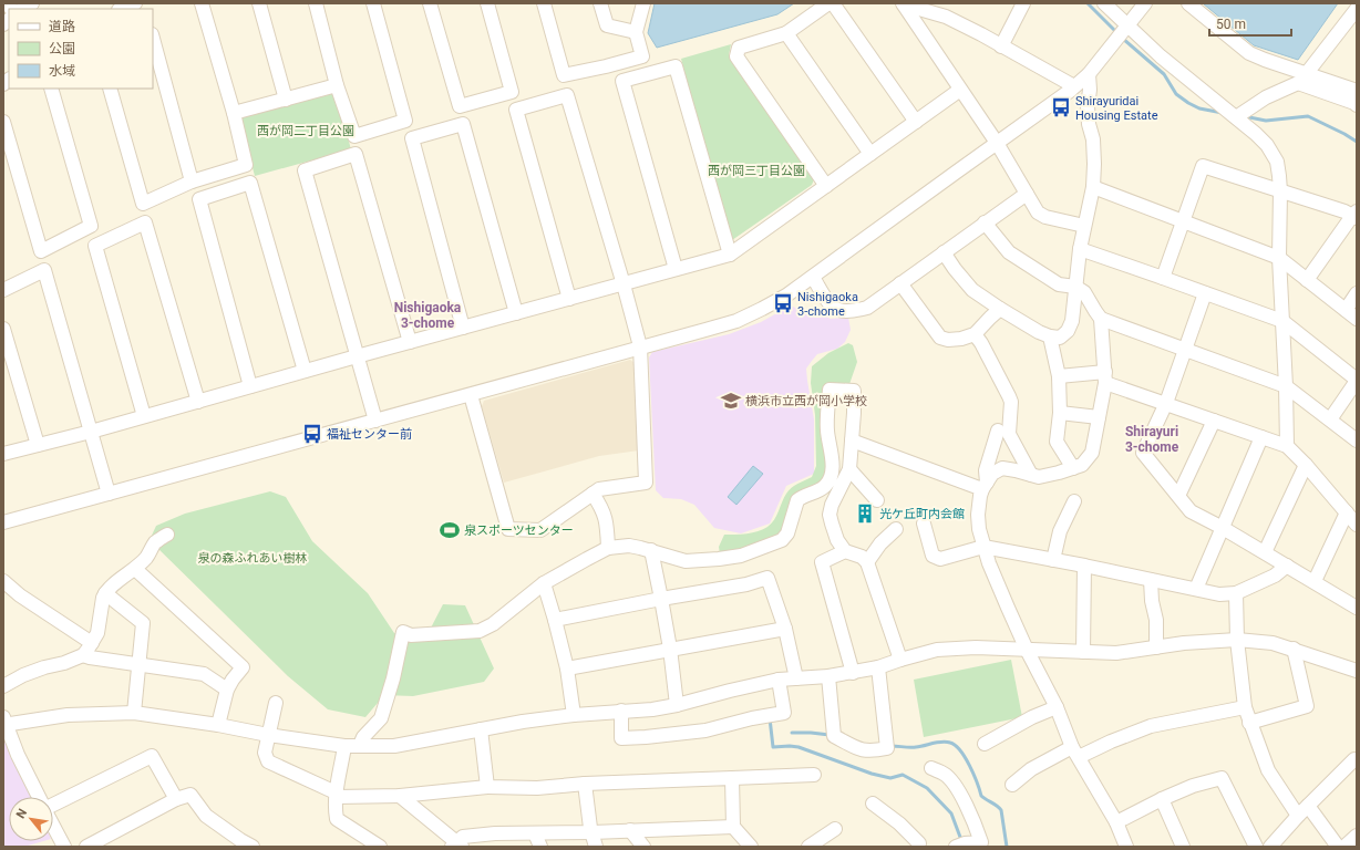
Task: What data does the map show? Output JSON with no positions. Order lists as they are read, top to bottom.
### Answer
{
  "districts": ["Nishigaoka 3-chome", "Shirayuri 3-chome"],
  "parks": ["西が岡二丁目公園", "西が岡三丁目公園", "泉の森ふれあい樹林"],
  "places": {
    "bus stop": ["Shirayuridai Housing Estate", "Nishigaoka 3-chome", "福祉センター前"],
    "school or university": ["横浜市立西が岡小学校"],
    "building": ["光ケ丘町内会館"],
    "sports": ["泉スポーツセンター"]
  },
  "legend": ["道路", "公園", "水域"],
  "scale_bar": "50 m",
  "north": "top left"
}
